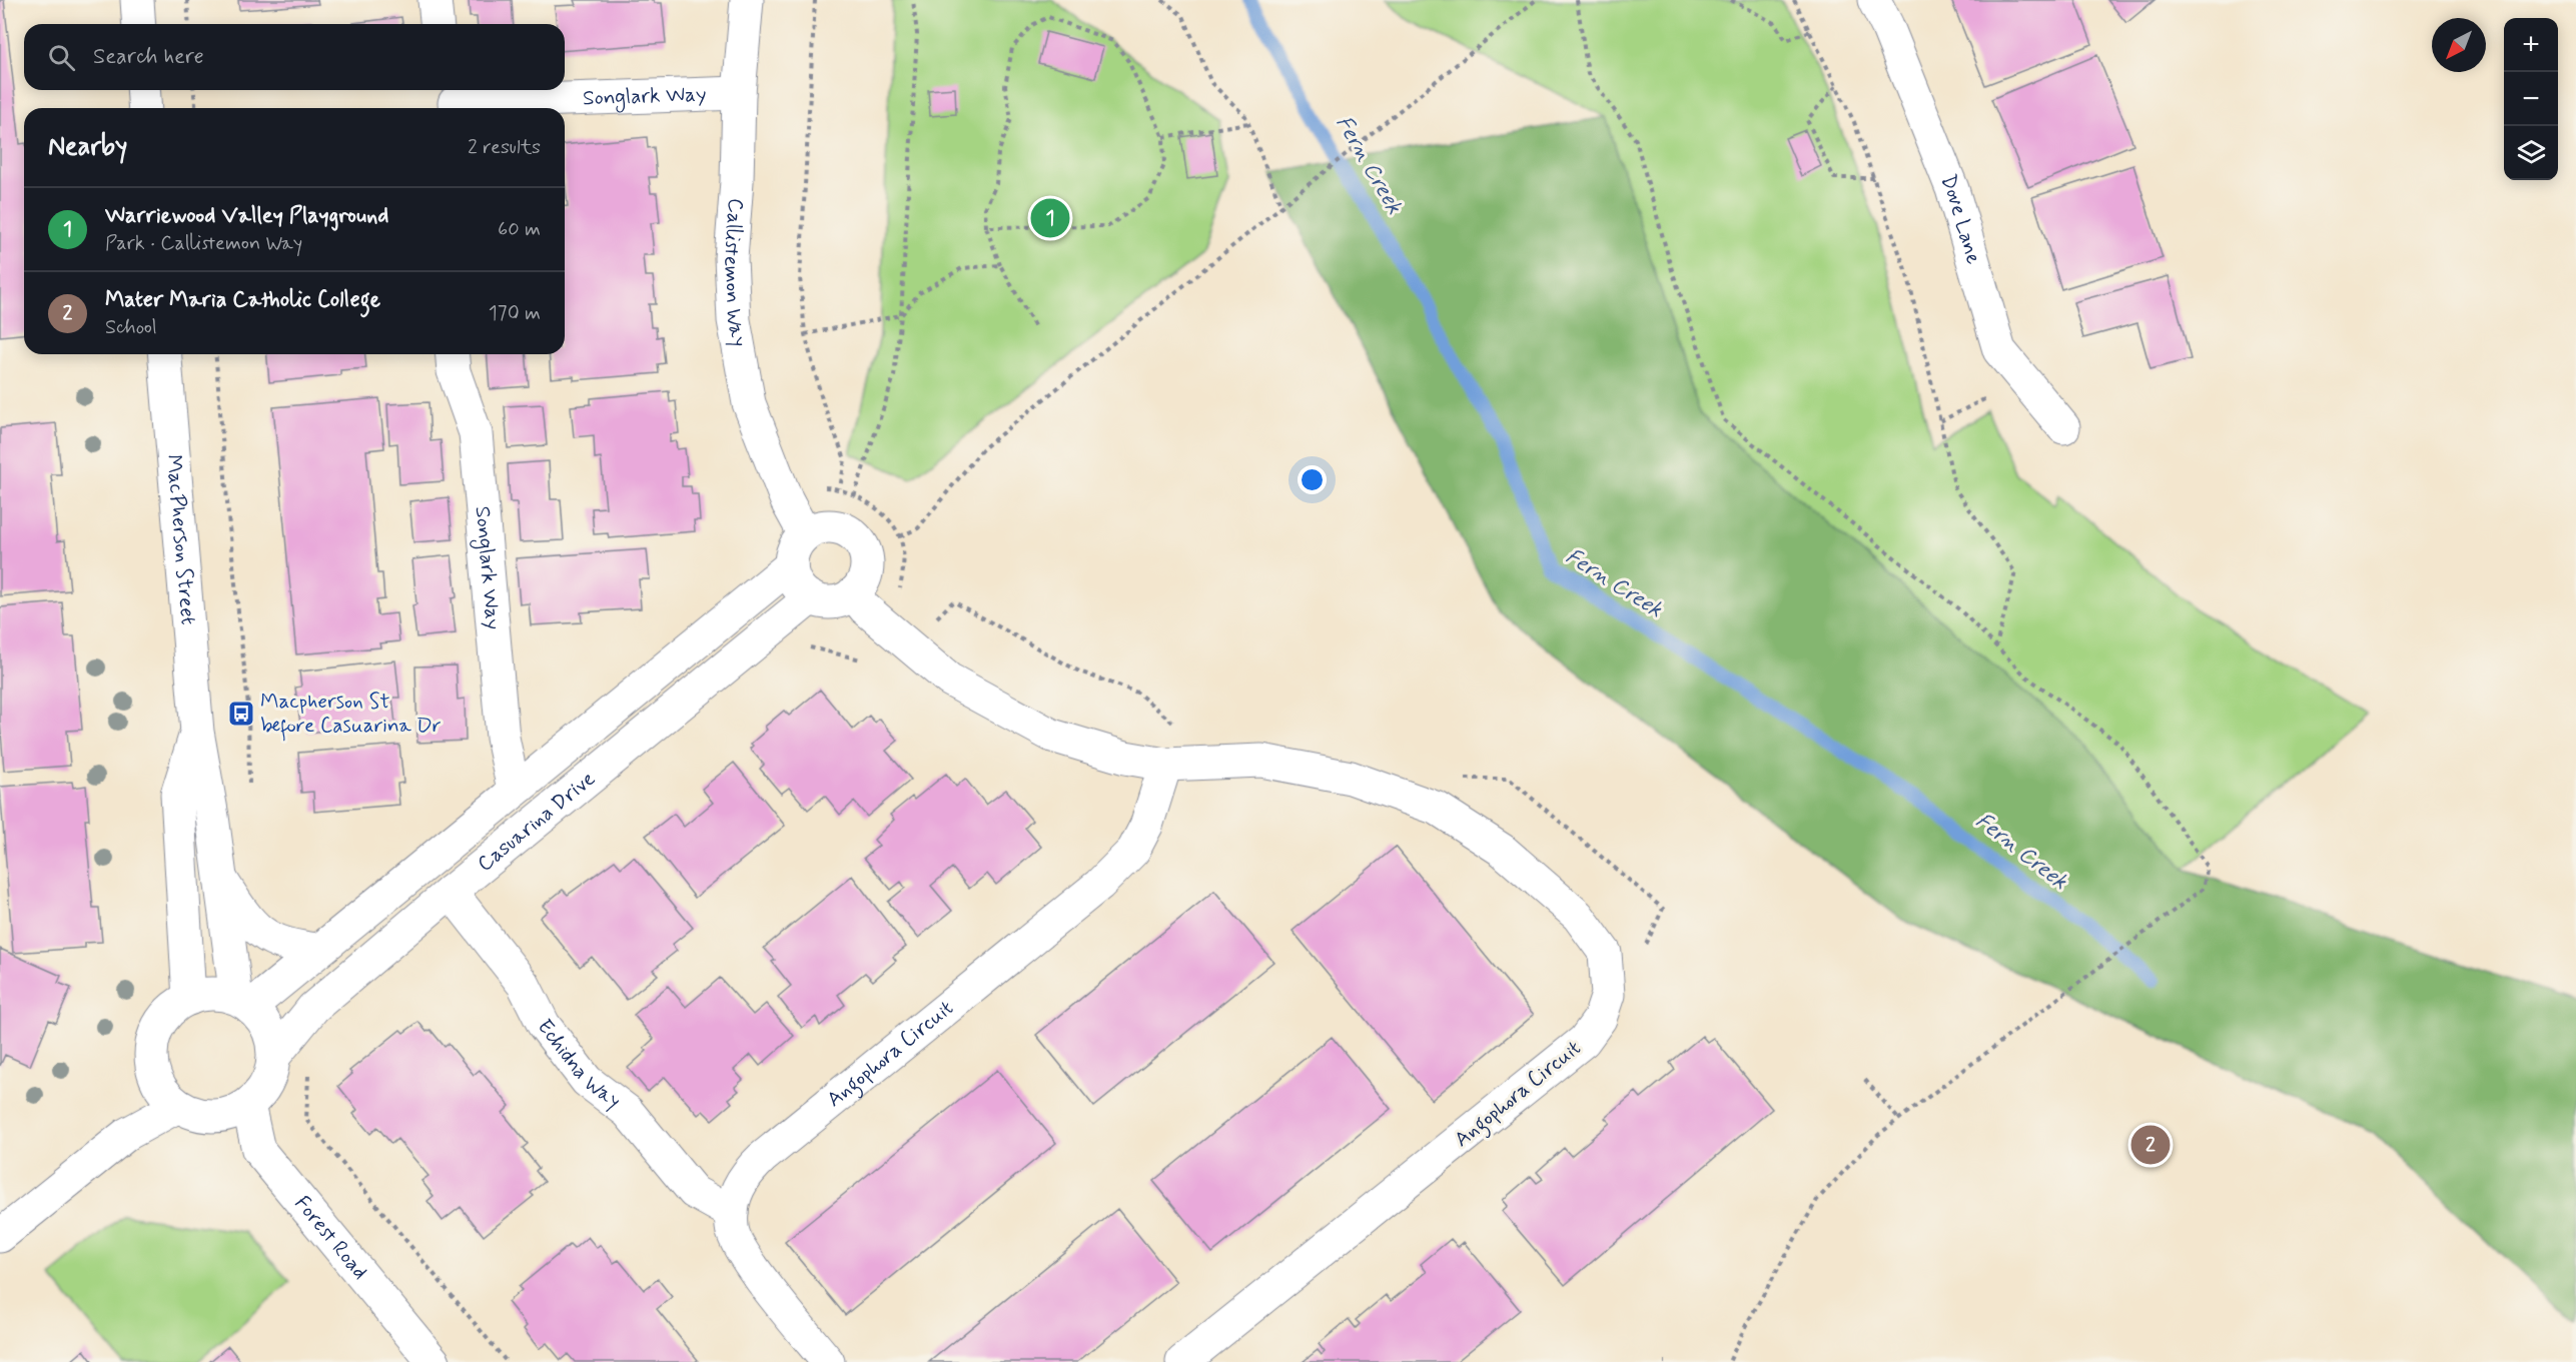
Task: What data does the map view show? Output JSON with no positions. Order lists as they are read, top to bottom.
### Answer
{
  "streets": {
    "street": [
      "Songlark Way",
      "Dove Lane",
      "Callistemon Way",
      "MacPherson Street",
      "Casuarina Drive",
      "Angophora Circuit",
      "Echidna Way",
      "Forest Road"
    ]
  },
  "crossings": [
    ["Songlark Way", "Callistemon Way"],
    ["Songlark Way", "Casuarina Drive"],
    ["Callistemon Way", "Casuarina Drive"],
    ["Callistemon Way", "Angophora Circuit"],
    ["MacPherson Street", "Casuarina Drive"],
    ["MacPherson Street", "Forest Road"],
    ["Casuarina Drive", "Angophora Circuit"],
    ["Casuarina Drive", "Echidna Way"],
    ["Casuarina Drive", "Forest Road"],
    ["Angophora Circuit", "Echidna Way"]
  ],
  "water": ["Fern Creek"],
  "places": {
    "bus stop": ["Macpherson St before Casuarina Dr"]
  },
  "north": "bottom left",
  "page": {
    "map_buttons": ["+", "−"],
    "search": "Search here",
    "heading": ["Nearby", "2 results"],
    "list": [
      {
        "mark": "1",
        "name": "Warriewood Valley Playground",
        "note": "Park · Callistemon Way",
        "value": "60 m"
      },
      {
        "mark": "2",
        "name": "Mater Maria Catholic College",
        "note": "School",
        "value": "170 m"
      }
    ],
    "pins": ["1", "2"]
  }
}
